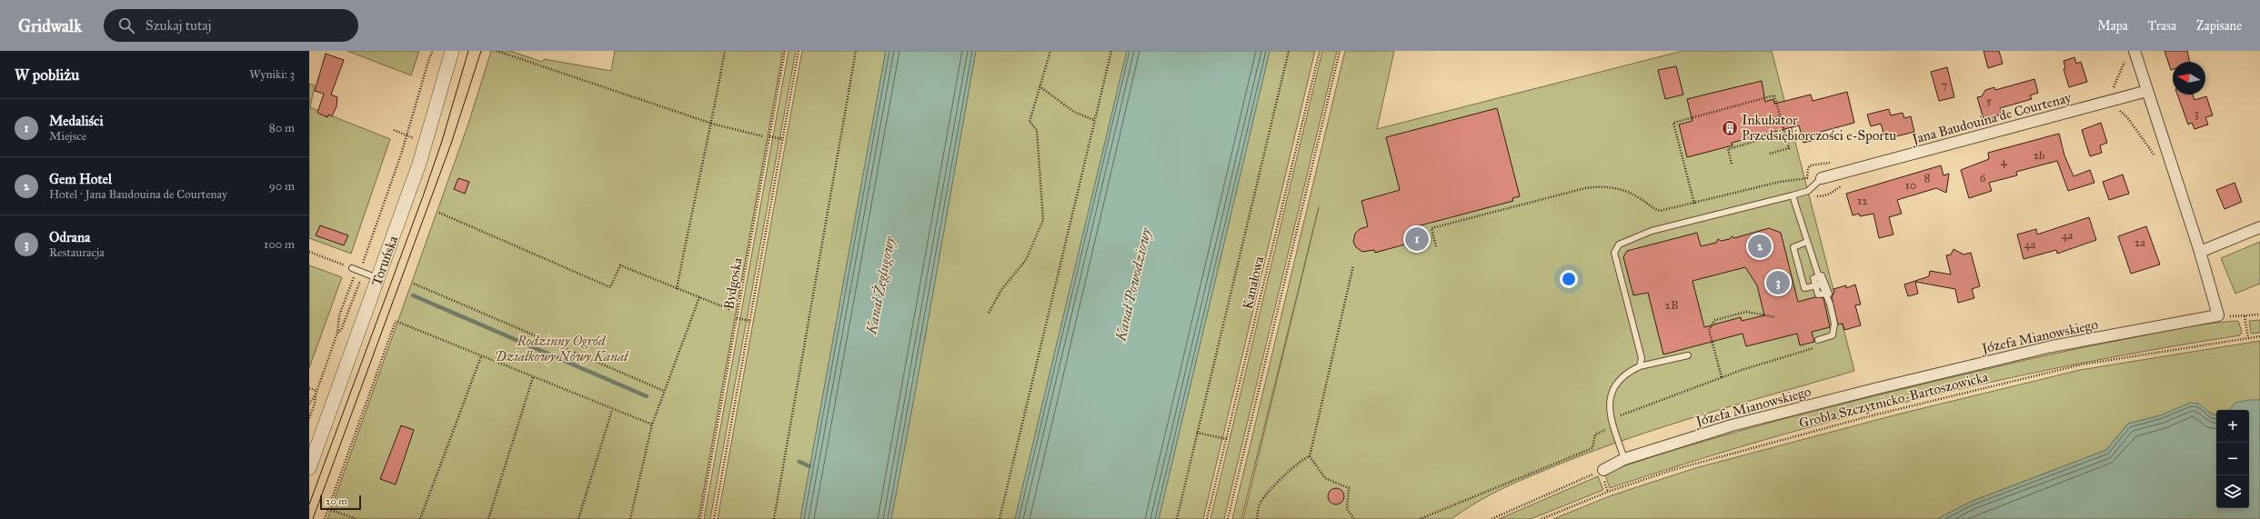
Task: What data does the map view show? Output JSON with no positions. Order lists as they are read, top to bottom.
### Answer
{
  "streets": {
    "street": ["Jana Baudouina de Courtenay", "Toruńska", "Józefa Mianowskiego"],
    "path": ["Kanałowa", "Bydgoska", "Grobla Szczytnicko-Bartoszowicka"]
  },
  "crossings": [
    ["Jana Baudouina de Courtenay", "Józefa Mianowskiego"]
  ],
  "water": ["Kanał Powodziowy", "Kanał Żeglugowy"],
  "parks": ["Rodzinny Ogród Działkowy Nowy Kanał"],
  "places": {
    "building": ["Inkubator Przedsiębiorczości e-Sportu"]
  },
  "house_numbers": [
    "7",
    "5",
    "3",
    "2b",
    "4",
    "8",
    "6",
    "10",
    "12",
    "4a",
    "2a",
    "4a",
    "2B"
  ],
  "scale_bar": "20 m",
  "north": "left",
  "page": {
    "header": "Gridwalk",
    "search": "Szukaj tutaj",
    "nav": ["Mapa", "Trasa", "Zapisane"],
    "heading": ["W pobliżu", "Wyniki: 3"],
    "list": [
      {
        "mark": "1",
        "name": "Medaliści",
        "note": "Miejsce",
        "value": "80 m"
      },
      {
        "mark": "2",
        "name": "Gem Hotel",
        "note": "Hotel · Jana Baudouina de Courtenay",
        "value": "90 m"
      },
      {
        "mark": "3",
        "name": "Odrana",
        "note": "Restauracja",
        "value": "100 m"
      }
    ],
    "pins": ["1", "2", "3"],
    "map_buttons": ["+", "−"],
    "scale": "20 m"
  }
}
